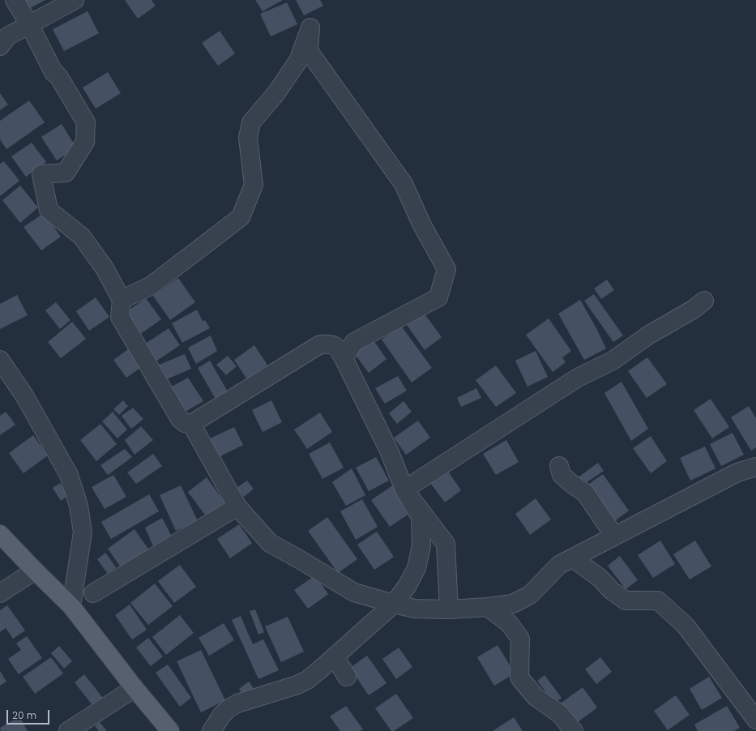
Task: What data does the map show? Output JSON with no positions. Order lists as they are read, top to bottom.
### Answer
{
  "scale_bar": "20 m"
}
